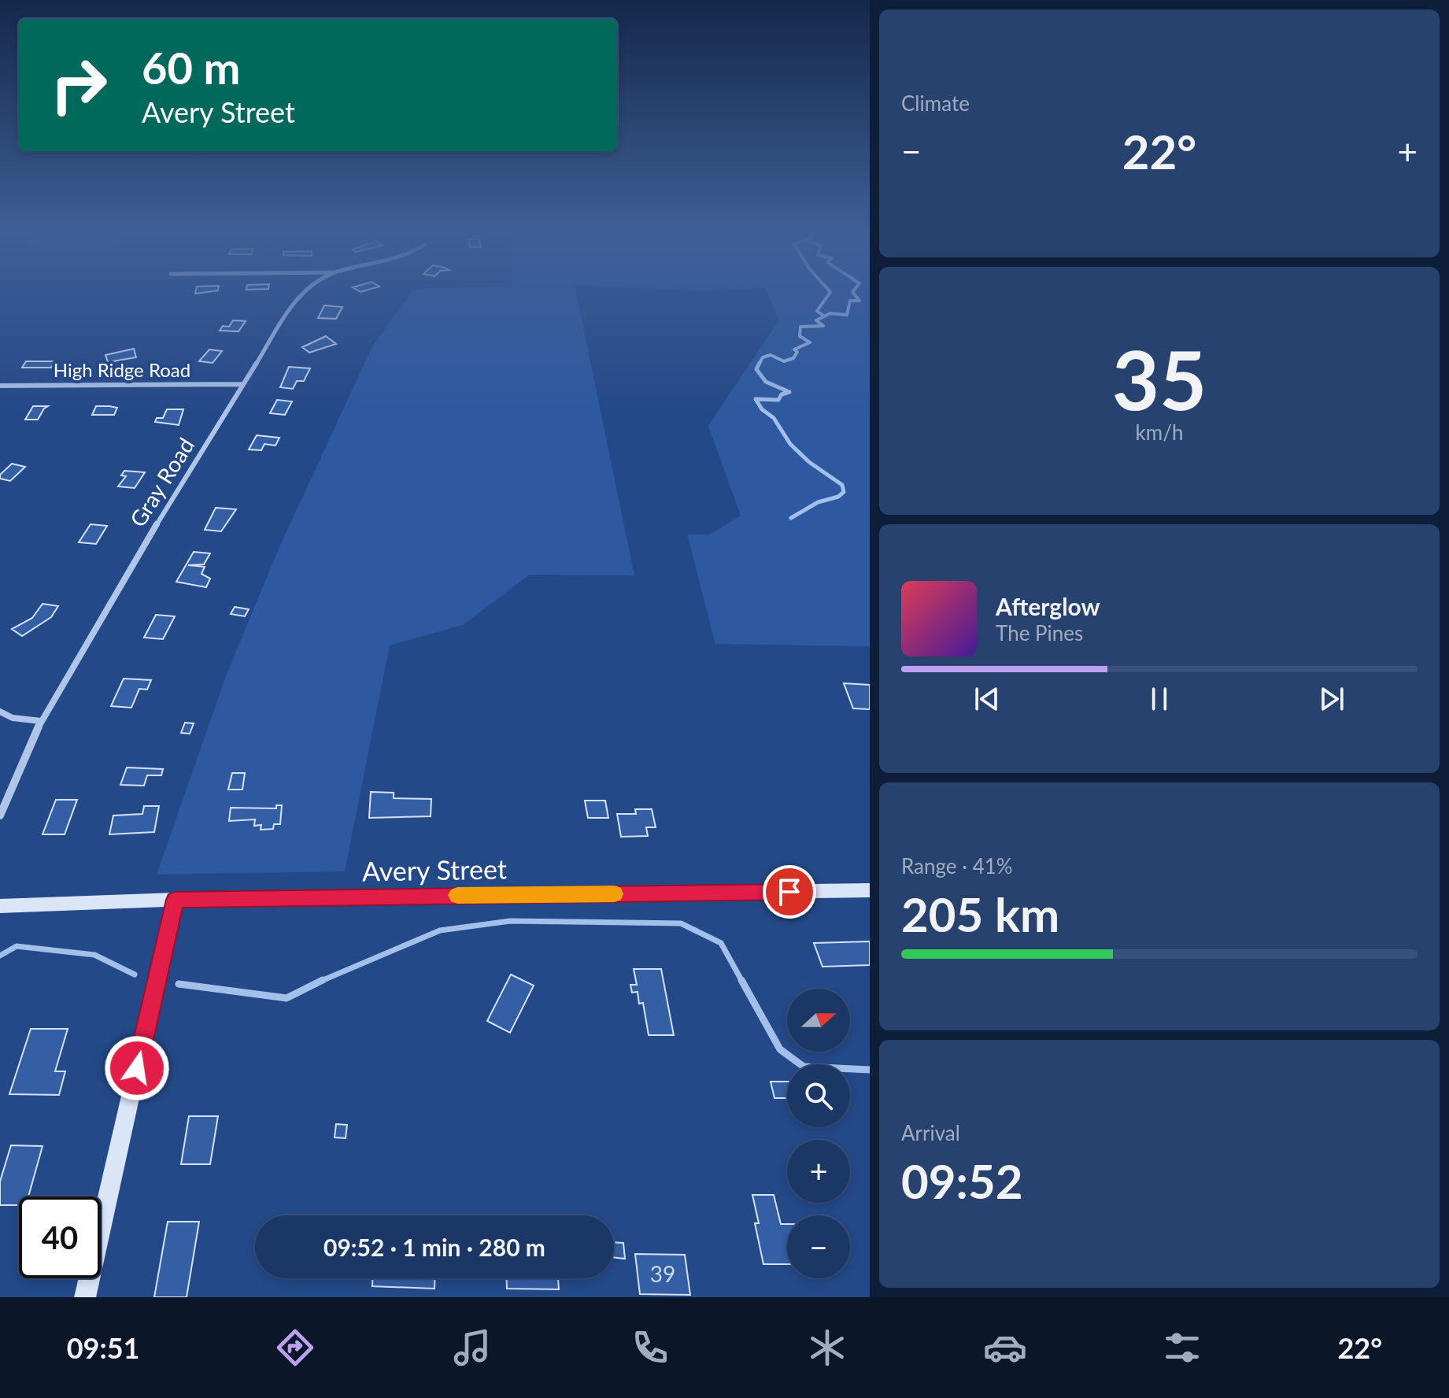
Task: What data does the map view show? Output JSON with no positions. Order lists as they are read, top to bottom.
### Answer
{
  "streets": {
    "main road": ["Avery Street"],
    "street": ["High Ridge Road", "Gray Road"]
  },
  "crossings": [
    ["High Ridge Road", "Gray Road"]
  ],
  "house_numbers": ["39"],
  "north": "right",
  "page": {
    "tile": [
      "Climate",
      ["35", "km/h"],
      ["Range · 41%", "205 km"],
      ["Arrival", "09:52"]
    ],
    "turn": ["60 m", "Avery Street"],
    "heat": ["−", "22°", "+"],
    "song": ["Afterglow", "The Pines"],
    "map_buttons": ["+", "−"],
    "limit": "40",
    "trip": "09:52 · 1 min · 280 m",
    "tabs": ["09:51", "22°"]
  }
}
